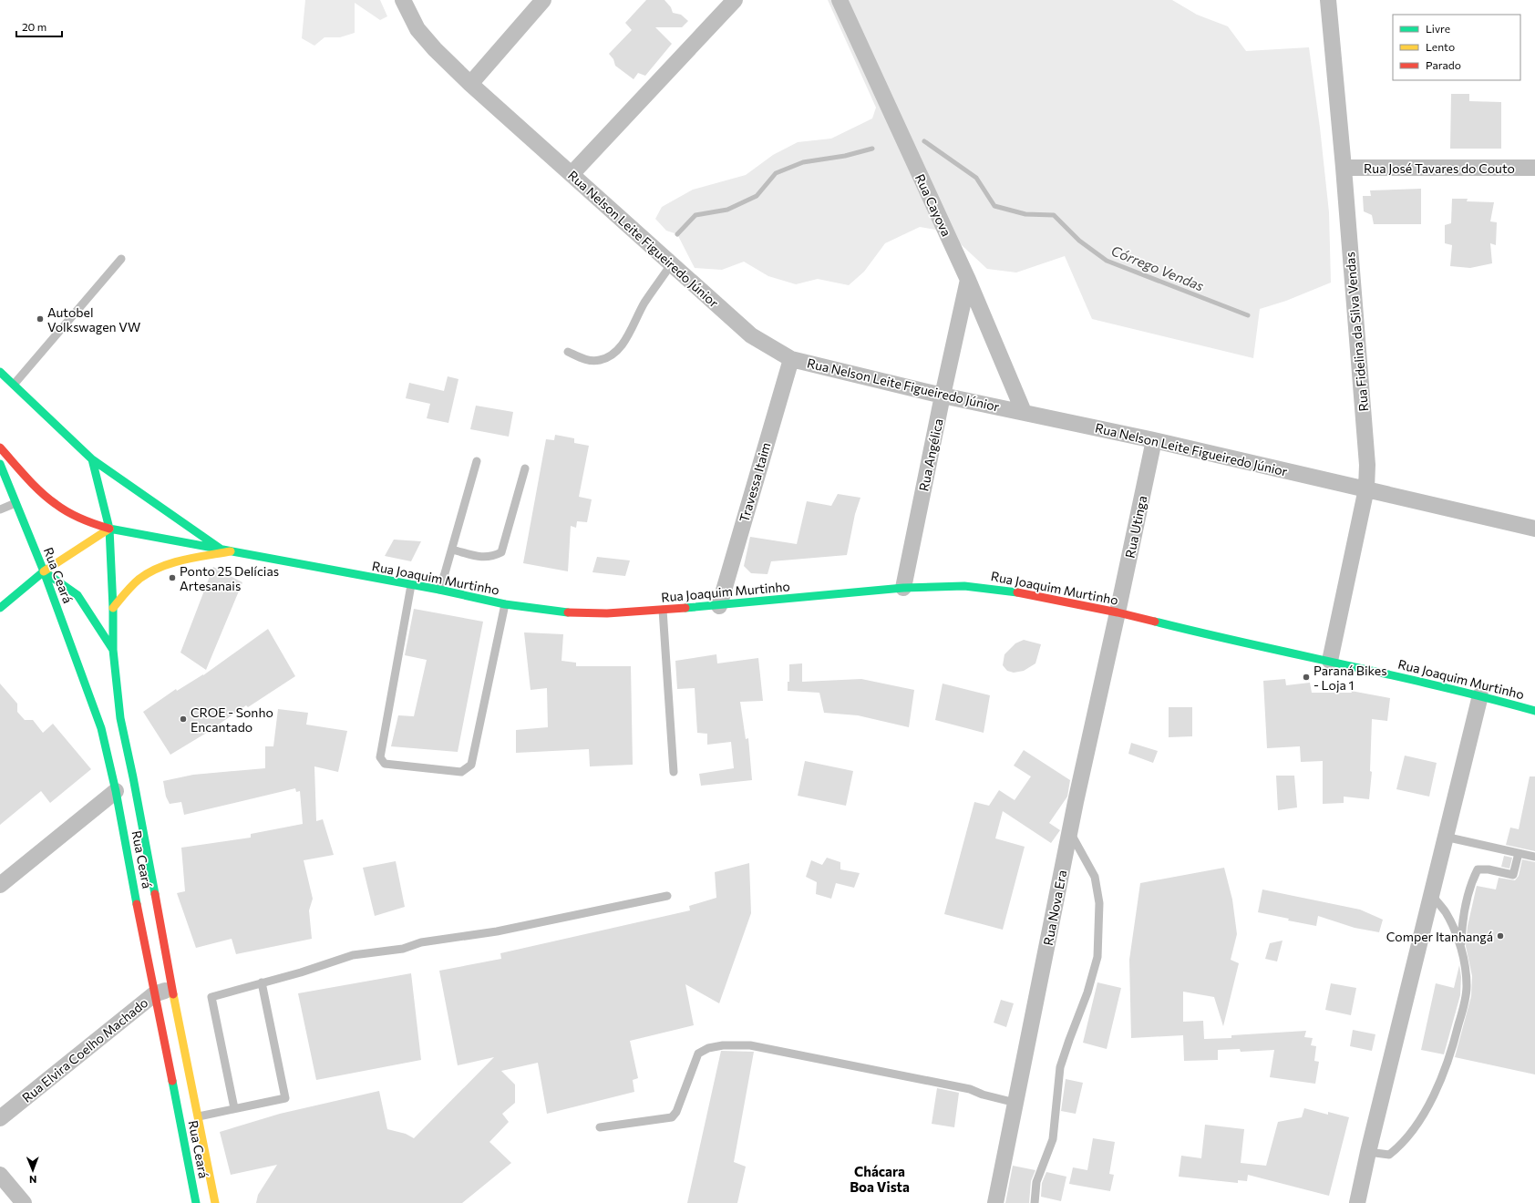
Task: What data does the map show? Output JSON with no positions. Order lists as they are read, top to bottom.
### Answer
{
  "streets": {
    "main road": ["Rua Ceará", "Rua Joaquim Murtinho"],
    "street": [
      "Rua José Tavares do Couto",
      "Rua Cayova",
      "Rua Nelson Leite Figueiredo Júnior",
      "Rua Fidelina da Silva Vendas",
      "Rua Angélica",
      "Travessa Itaim",
      "Rua Utinga",
      "Rua Nova Era",
      "Rua Elvira Coelho Machado"
    ]
  },
  "crossings": [
    ["Rua José Tavares do Couto", "Rua Fidelina da Silva Vendas"],
    ["Rua Cayova", "Rua Nelson Leite Figueiredo Júnior"],
    ["Rua Cayova", "Rua Angélica"],
    ["Rua Nelson Leite Figueiredo Júnior", "Rua Fidelina da Silva Vendas"],
    ["Rua Nelson Leite Figueiredo Júnior", "Rua Angélica"],
    ["Rua Nelson Leite Figueiredo Júnior", "Travessa Itaim"],
    ["Rua Nelson Leite Figueiredo Júnior", "Rua Utinga"],
    ["Rua Fidelina da Silva Vendas", "Rua Joaquim Murtinho"],
    ["Rua Angélica", "Rua Joaquim Murtinho"],
    ["Travessa Itaim", "Rua Joaquim Murtinho"],
    ["Rua Utinga", "Rua Joaquim Murtinho"],
    ["Rua Utinga", "Rua Nova Era"],
    ["Rua Ceará", "Rua Joaquim Murtinho"],
    ["Rua Ceará", "Rua Elvira Coelho Machado"],
    ["Rua Joaquim Murtinho", "Rua Nova Era"]
  ],
  "districts": ["Chácara Boa Vista"],
  "water": ["Córrego Vendas"],
  "places": [
    "Autobel Volkswagen VW",
    "Ponto 25 Delícias Artesanais",
    "Paraná Bikes - Loja 1",
    "CROE - Sonho Encantado",
    "Comper Itanhangá"
  ],
  "legend": ["Livre", "Lento", "Parado"],
  "scale_bar": "20 m",
  "north": "bottom"
}
